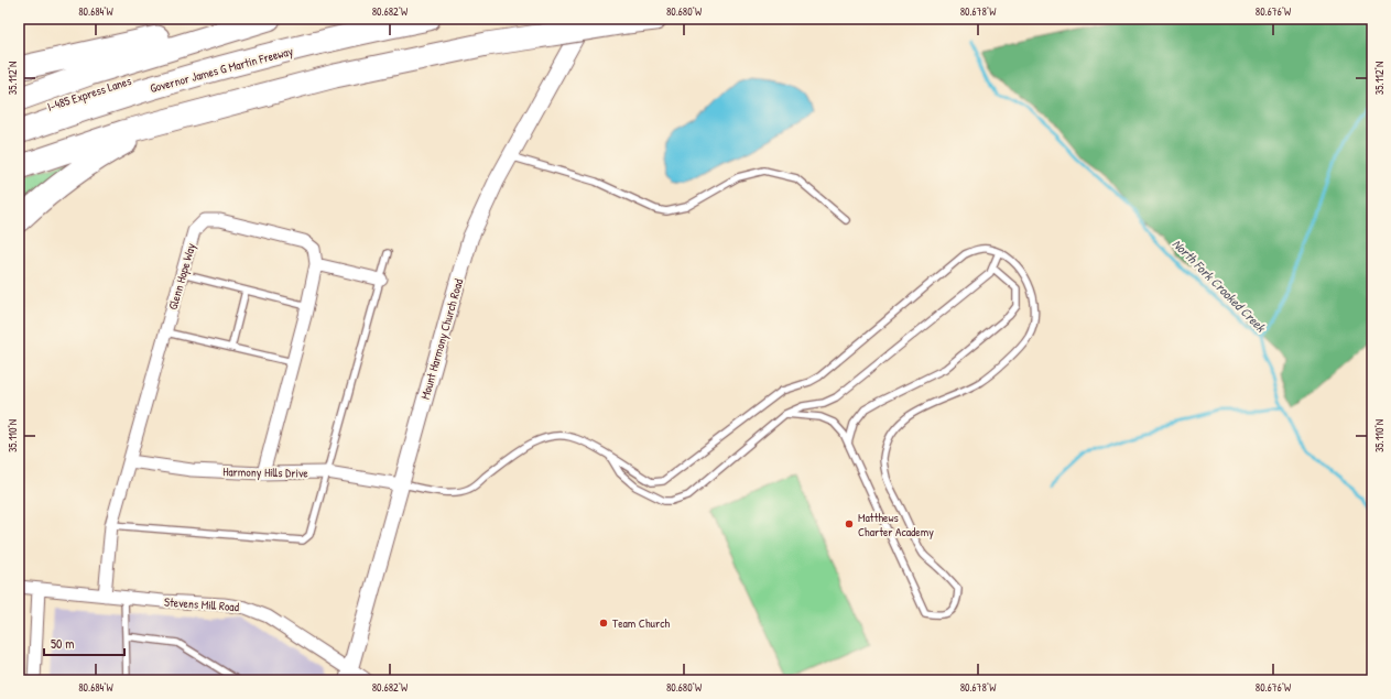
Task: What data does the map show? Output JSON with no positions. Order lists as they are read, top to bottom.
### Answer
{
  "streets": {
    "highway": ["Governor James G Martin Freeway", "I-485 Express Lanes"],
    "street": [
      "Glenn Hope Way",
      "Mount Harmony Church Road",
      "Harmony Hills Drive",
      "Stevens Mill Road"
    ]
  },
  "crossings": [
    ["Glenn Hope Way", "Harmony Hills Drive"],
    ["Glenn Hope Way", "Stevens Mill Road"],
    ["Mount Harmony Church Road", "Harmony Hills Drive"],
    ["Mount Harmony Church Road", "Stevens Mill Road"]
  ],
  "water": ["North Fork Crooked Creek"],
  "places": ["Matthews Charter Academy", "Team Church"],
  "scale_bar": "50 m",
  "coordinates": [
    "80.684°W",
    "80.682°W",
    "80.680°W",
    "80.678°W",
    "80.676°W",
    "35.112°N",
    "35.110°N"
  ]
}
